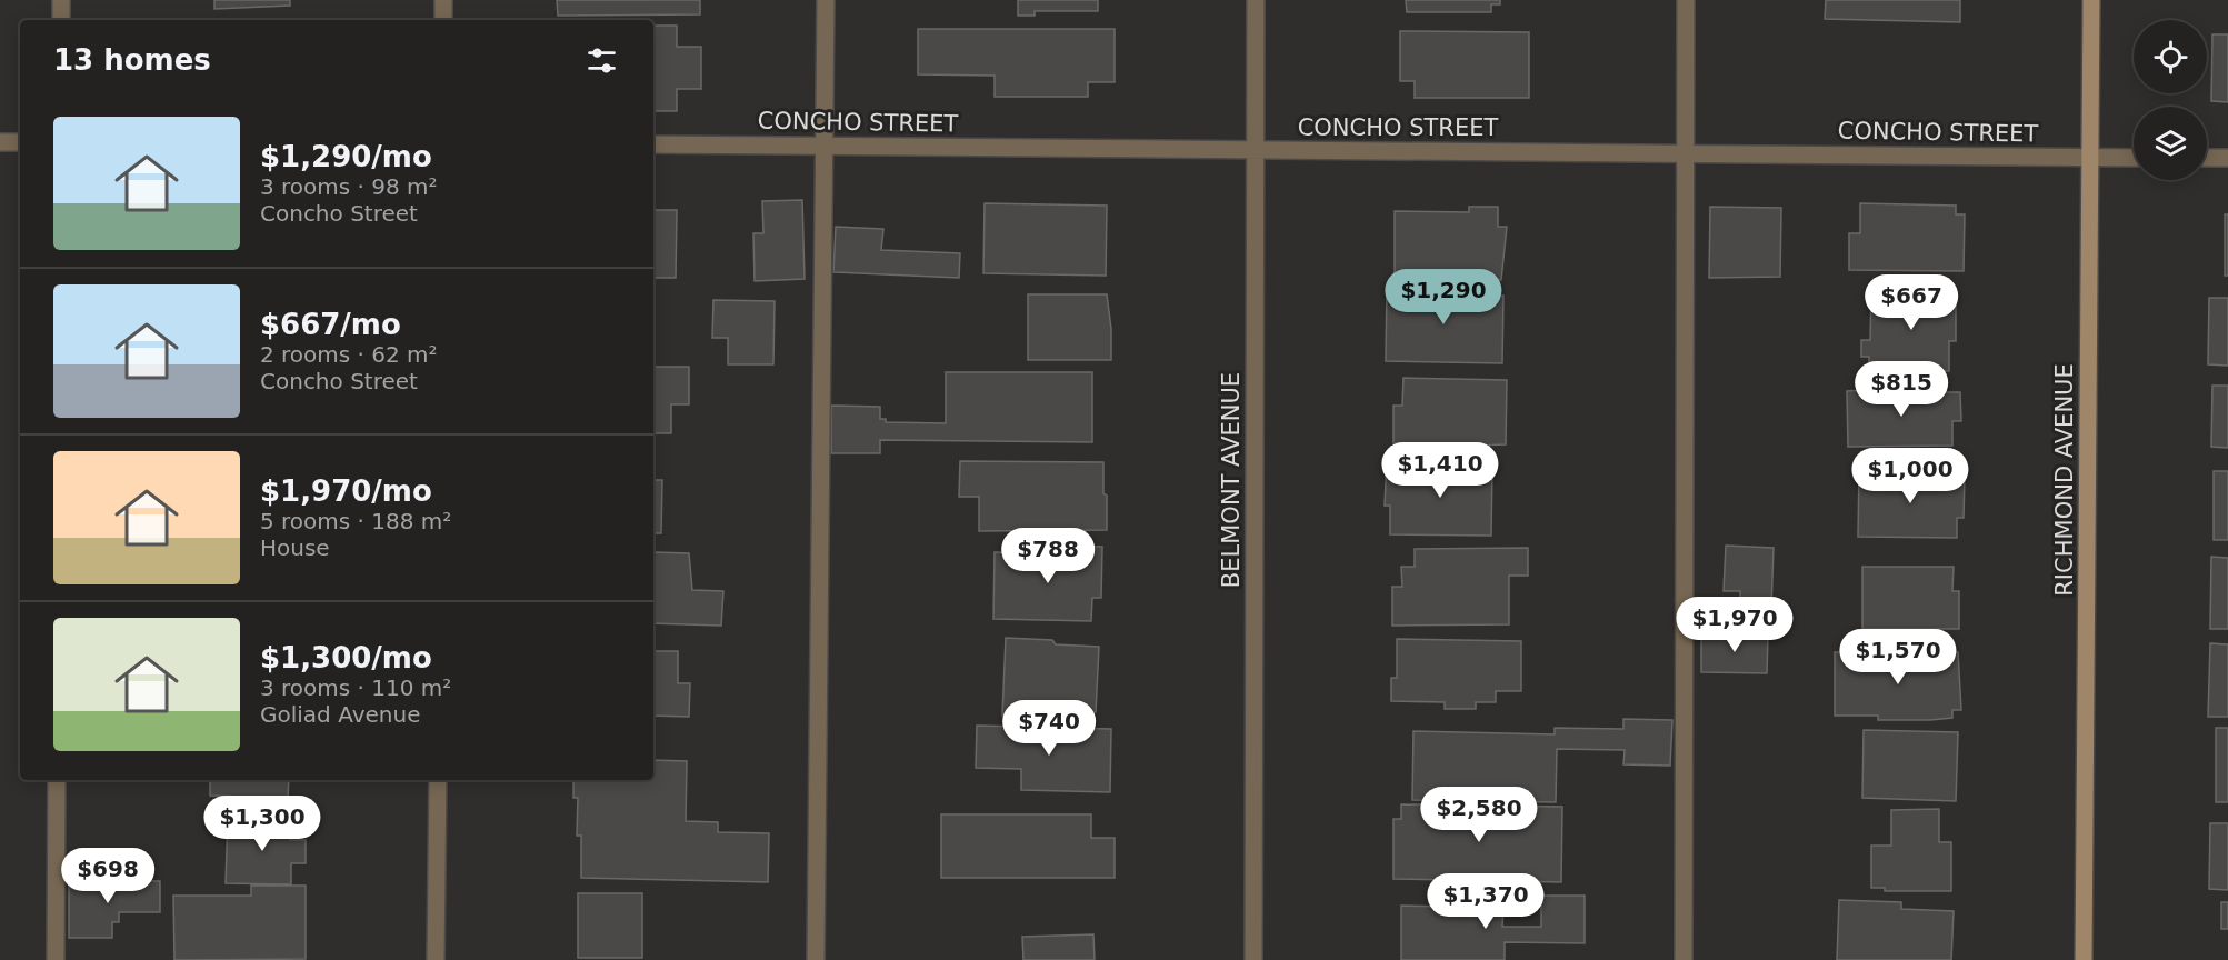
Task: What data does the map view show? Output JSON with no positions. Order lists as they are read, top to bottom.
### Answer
{
  "streets": {
    "street": ["CONCHO STREET", "BELMONT AVENUE", "RICHMOND AVENUE"]
  },
  "crossings": [
    ["CONCHO STREET", "BELMONT AVENUE"],
    ["CONCHO STREET", "RICHMOND AVENUE"]
  ],
  "page": {
    "heading": "13 homes",
    "list": [
      {
        "name": "$1,290/mo",
        "note": "3 rooms · 98 m² · Concho Street"
      },
      {
        "name": "$667/mo",
        "note": "2 rooms · 62 m² · Concho Street"
      },
      {
        "name": "$1,970/mo",
        "note": "5 rooms · 188 m² · House"
      },
      {
        "name": "$1,300/mo",
        "note": "3 rooms · 110 m² · Goliad Avenue"
      }
    ],
    "price": [
      "$1,290",
      "$667",
      "$815",
      "$1,410",
      "$1,000",
      "$788",
      "$1,970",
      "$1,570",
      "$740",
      "$2,580",
      "$1,300",
      "$698",
      "$1,370"
    ]
  }
}
